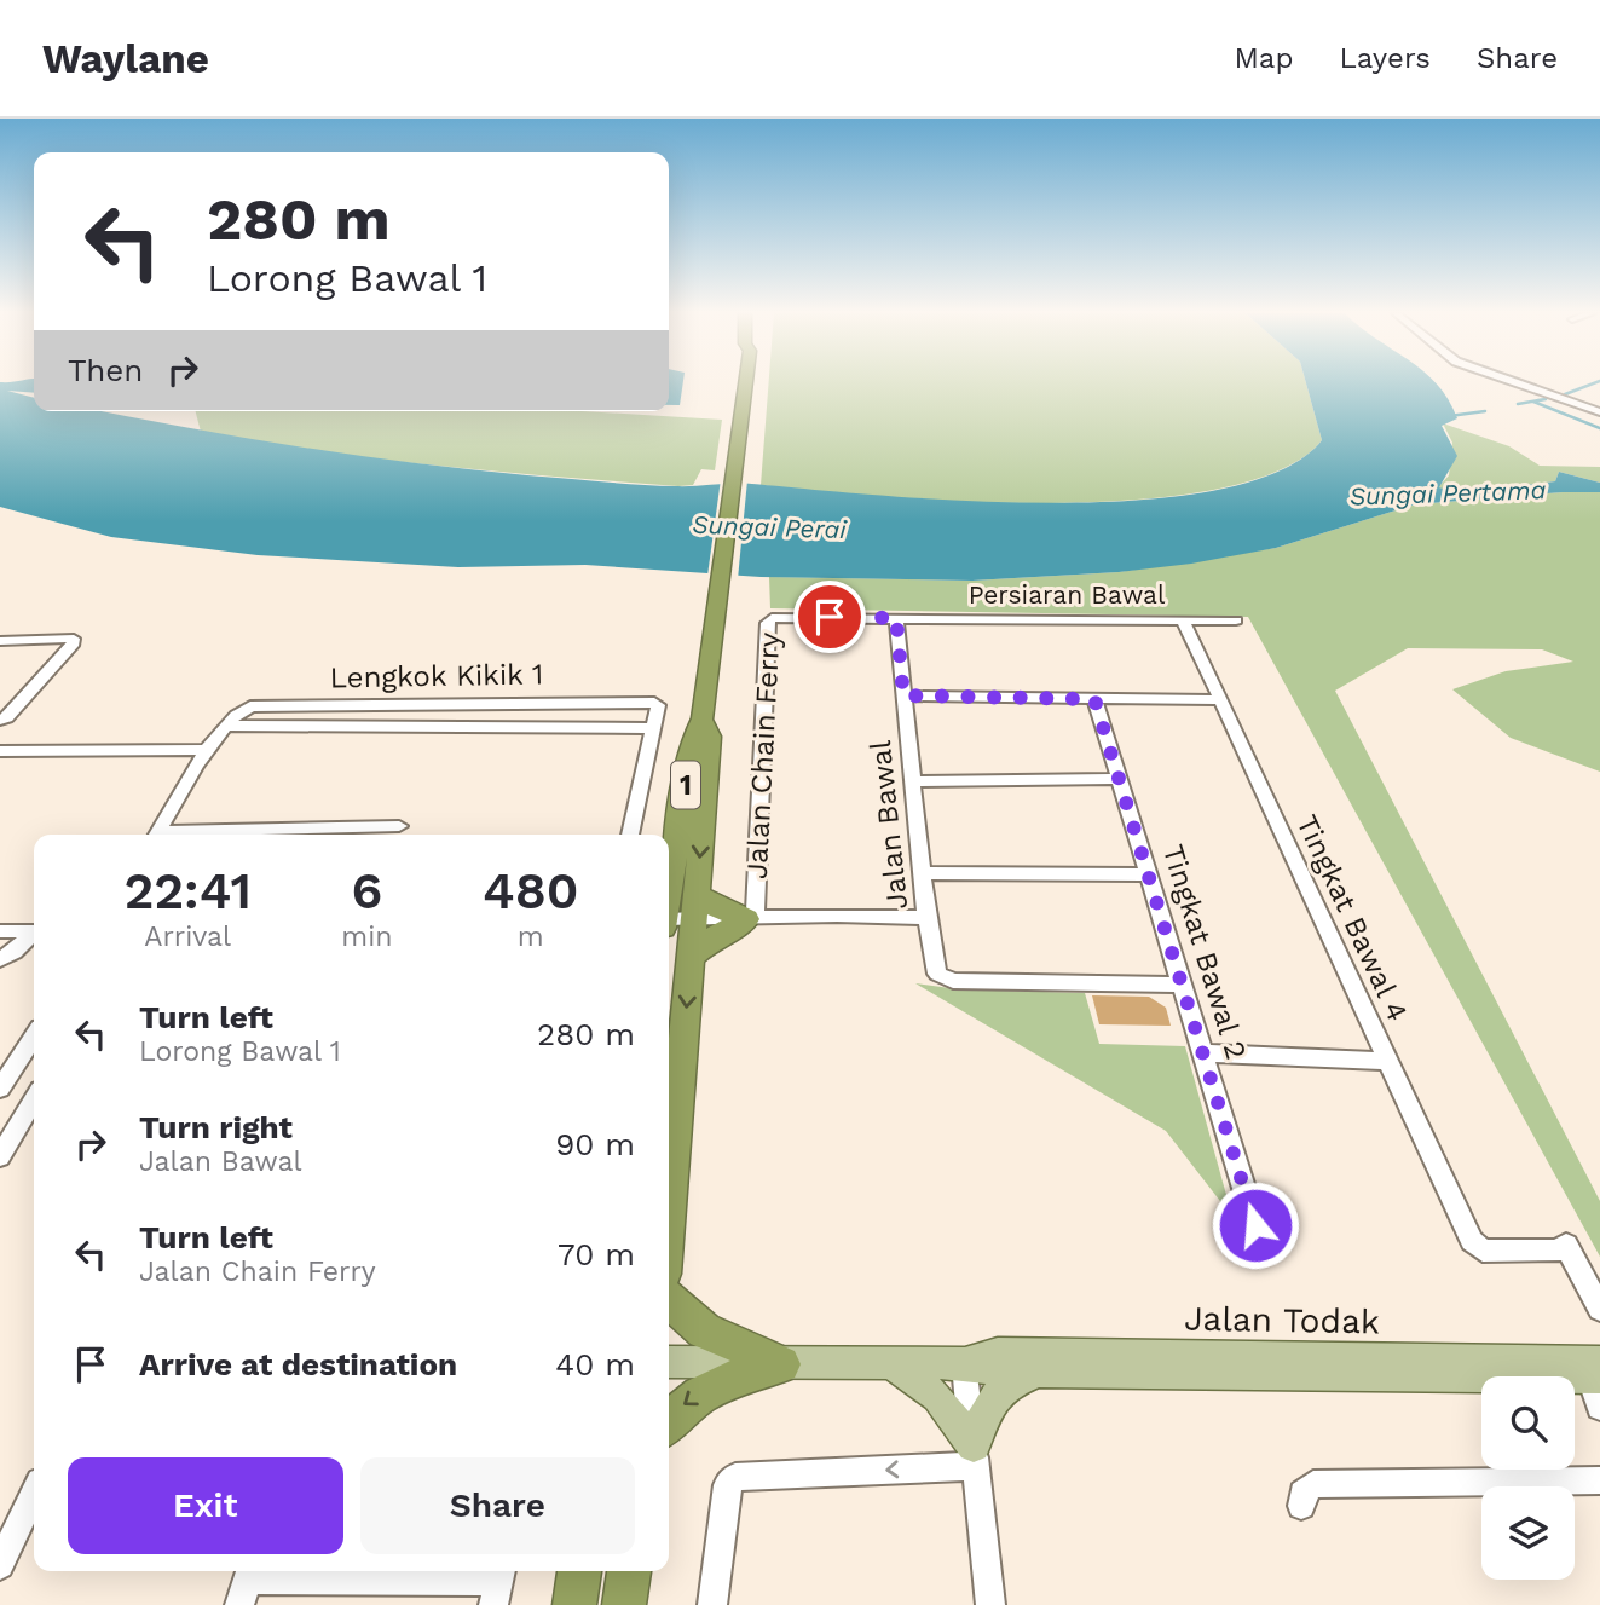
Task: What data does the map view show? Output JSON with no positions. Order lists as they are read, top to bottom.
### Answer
{
  "streets": {
    "highway": ["Jalan Chain Ferry", "1"],
    "main road": ["Jalan Todak"],
    "street": [
      "Persiaran Bawal",
      "Lengkok Kikik 1",
      "Jalan Bawal",
      "Tingkat Bawal 4",
      "Tingkat Bawal 2"
    ]
  },
  "crossings": [
    ["Persiaran Bawal", "Jalan Chain Ferry"],
    ["Persiaran Bawal", "Jalan Bawal"],
    ["Persiaran Bawal", "Tingkat Bawal 4"],
    ["Jalan Chain Ferry", "Jalan Bawal"],
    ["Jalan Bawal", "Tingkat Bawal 2"]
  ],
  "water": ["Sungai Pertama", "Sungai Perai"],
  "page": {
    "header": "Waylane",
    "nav": ["Map", "Layers", "Share"],
    "turn": ["280 m", "Lorong Bawal 1"],
    "then": "Then",
    "eta": [
      "22:41",
      "Arrival",
      "6",
      "min",
      "480",
      "m"
    ],
    "list": [
      {
        "name": "Turn left",
        "note": "Lorong Bawal 1",
        "value": "280 m"
      },
      {
        "name": "Turn right",
        "note": "Jalan Bawal",
        "value": "90 m"
      },
      {
        "name": "Turn left",
        "note": "Jalan Chain Ferry",
        "value": "70 m"
      },
      {
        "name": "Arrive at destination",
        "value": "40 m"
      }
    ],
    "buttons": ["Exit", "Share"]
  }
}
